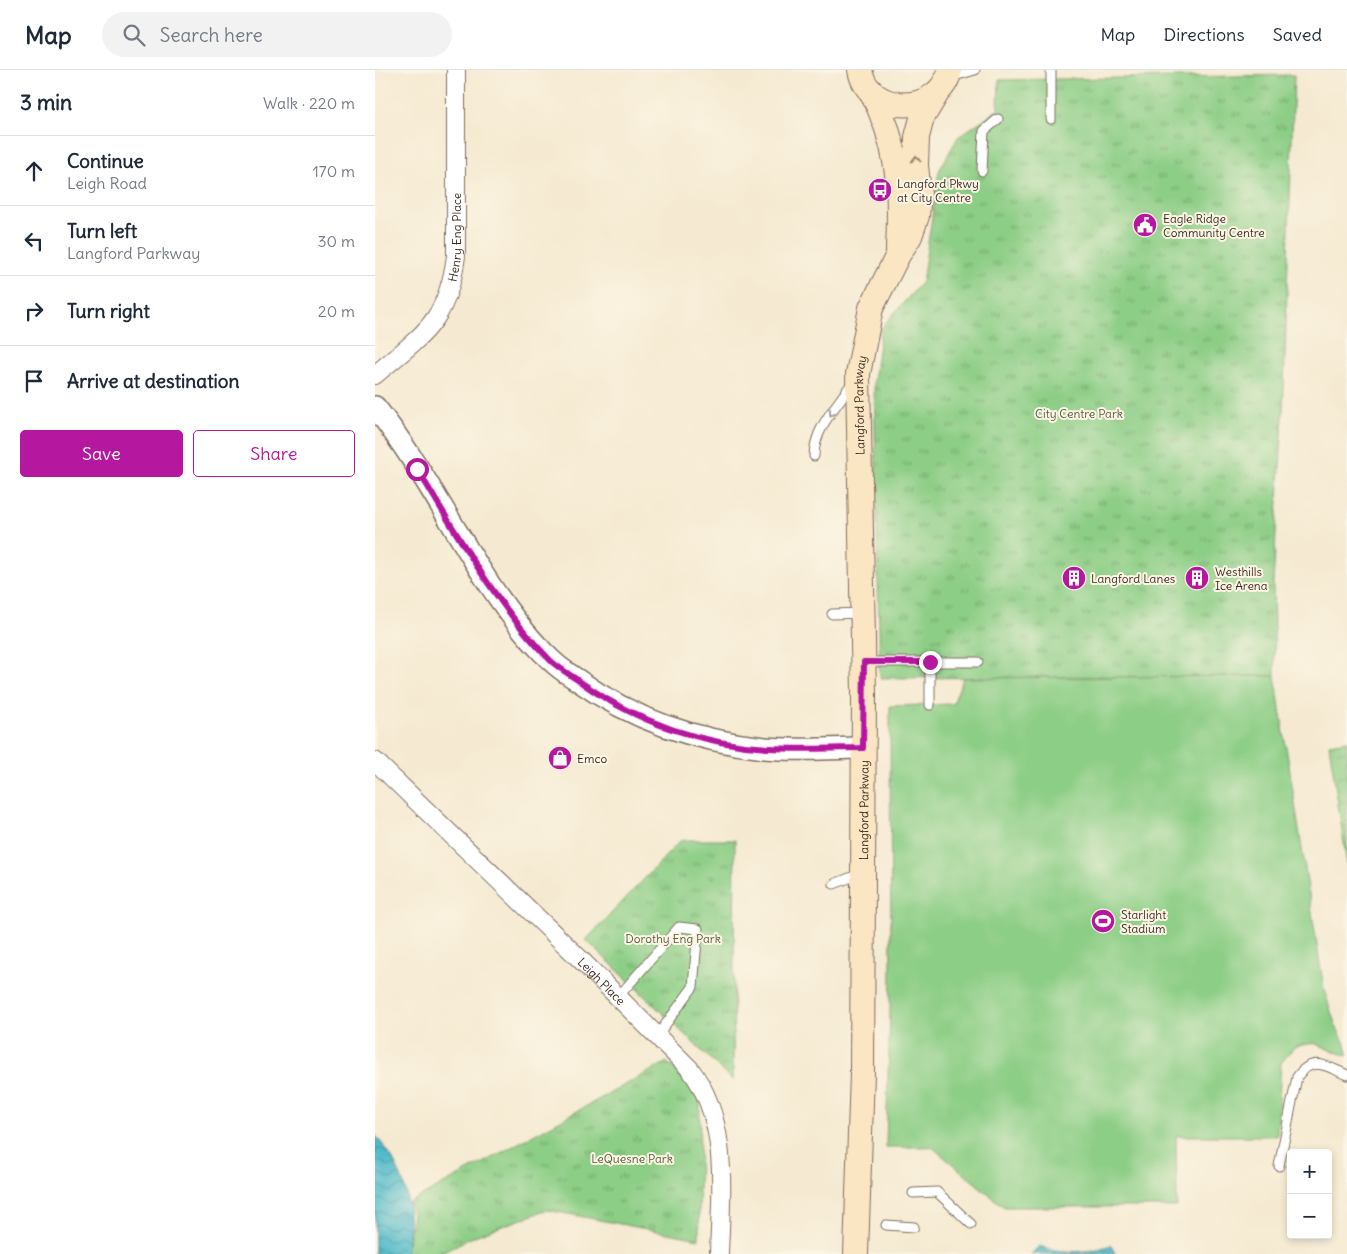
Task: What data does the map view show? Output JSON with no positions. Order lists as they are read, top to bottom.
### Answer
{
  "streets": {
    "main road": ["Langford Parkway"],
    "street": ["Henry Eng Place", "Leigh Place"]
  },
  "parks": ["City Centre Park", "Dorothy Eng Park", "LeQuesne Park"],
  "places": {
    "bus stop": ["Langford Pkwy at City Centre"],
    "public building": ["Eagle Ridge Community Centre"],
    "building": ["Langford Lanes", "Westhills Ice Arena"],
    "shop": ["Emco"],
    "sports": ["Starlight Stadium"]
  },
  "page": {
    "header": "Map",
    "search": "Search here",
    "nav": ["Map", "Directions", "Saved"],
    "heading": ["3 min", "Walk · 220 m"],
    "list": [
      ["Continue", "Leigh Road", "170 m"],
      ["Turn left", "Langford Parkway", "30 m"],
      ["Turn right", "20 m"],
      "Arrive at destination"
    ],
    "buttons": ["Save", "Share"],
    "map_buttons": ["+", "−"]
  }
}
